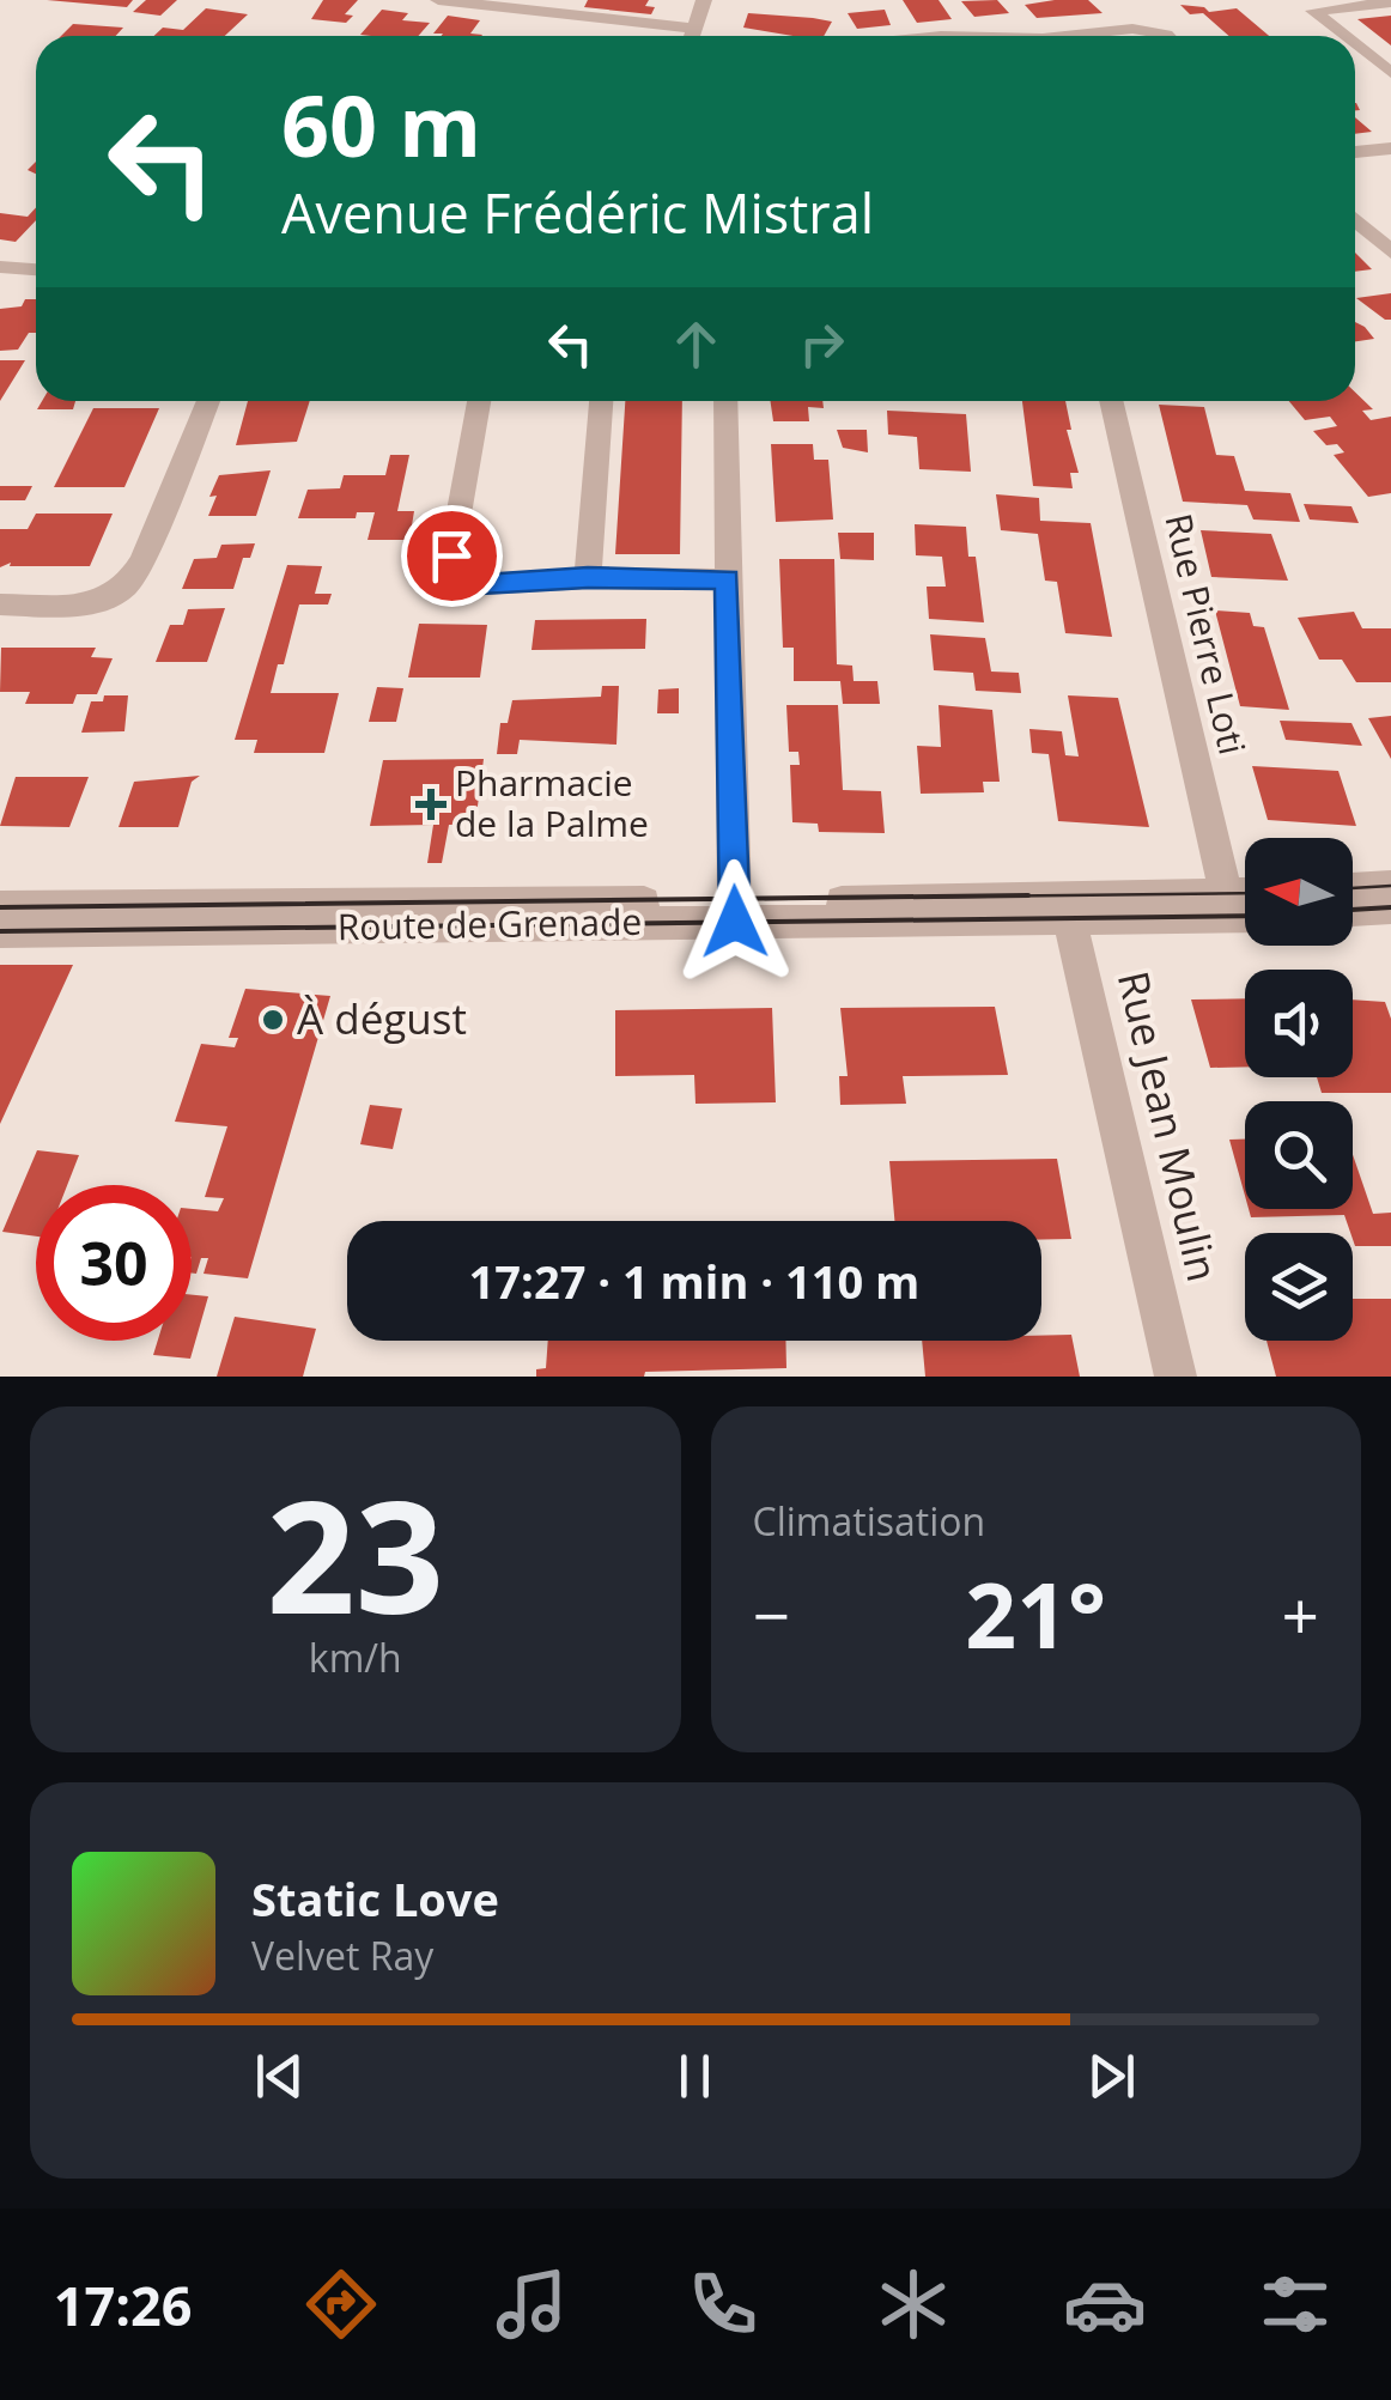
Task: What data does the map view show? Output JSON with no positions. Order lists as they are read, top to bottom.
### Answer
{
  "streets": {
    "street": ["Rue Pierre Loti", "Route de Grenade", "Rue Jean Moulin"]
  },
  "crossings": [
    ["Rue Pierre Loti", "Route de Grenade"],
    ["Route de Grenade", "Rue Jean Moulin"]
  ],
  "places": {
    "health": ["Pharmacie de la Palme"],
    "other": ["À dégust"]
  },
  "north": "left",
  "page": {
    "turn": ["60 m", "Avenue Frédéric Mistral"],
    "limit": "30",
    "trip": "17:27 · 1 min · 110 m",
    "tile": [
      ["23", "km/h"],
      "Climatisation"
    ],
    "heat": ["−", "21°", "+"],
    "song": ["Static Love", "Velvet Ray"],
    "tabs": "17:26"
  }
}
